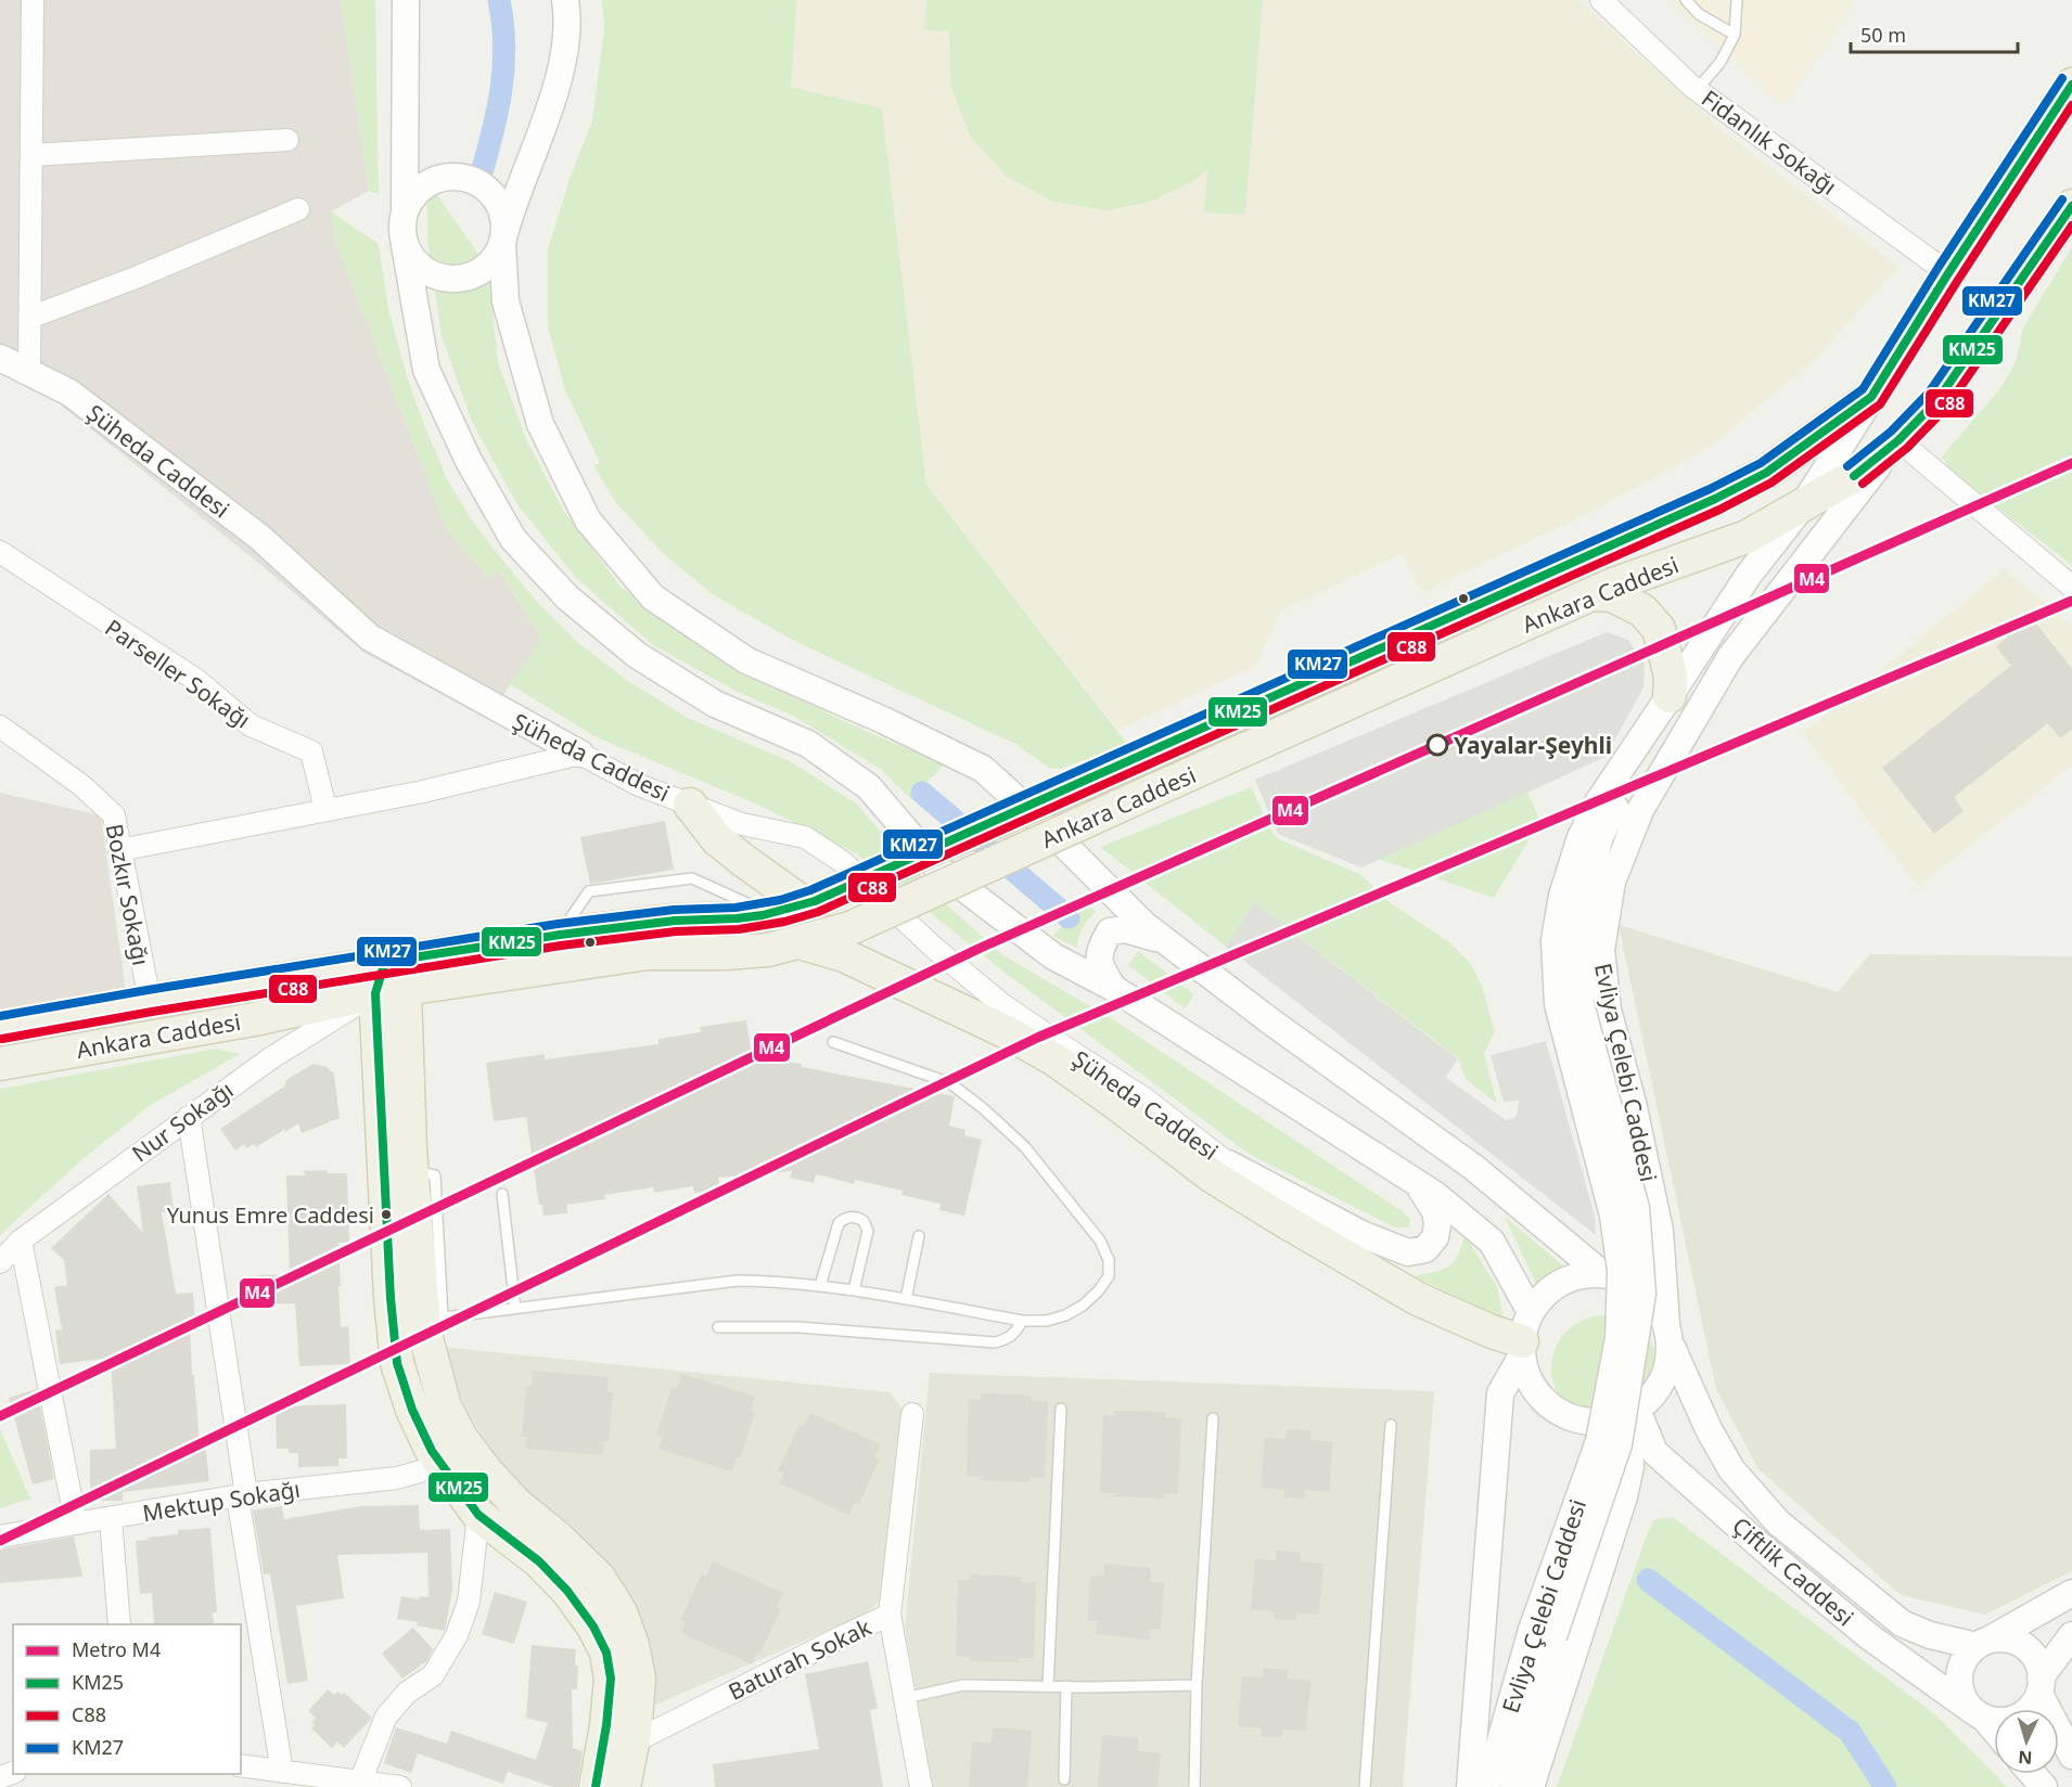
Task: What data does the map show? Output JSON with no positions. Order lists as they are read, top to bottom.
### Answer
{
  "streets": {
    "main road": ["Ankara Caddesi"],
    "street": [
      "Fidanlık Sokağı",
      "Şüheda Caddesi",
      "Parseller Sokağı",
      "Bozkır Sokağı",
      "Evliya Çelebi Caddesi",
      "Nur Sokağı",
      "Mektup Sokağı",
      "Çiftlik Caddesi",
      "Baturah Sokak"
    ]
  },
  "crossings": [
    ["Fidanlık Sokağı", "Ankara Caddesi"],
    ["Ankara Caddesi", "Bozkır Sokağı"],
    ["Ankara Caddesi", "Evliya Çelebi Caddesi"],
    ["Ankara Caddesi", "Nur Sokağı"],
    ["Evliya Çelebi Caddesi", "Çiftlik Caddesi"]
  ],
  "places": ["Yayalar-Şeyhli", "Yunus Emre Caddesi"],
  "lines": [
    "transit line KM27",
    "transit line KM25",
    "transit line C88",
    "metro line M4"
  ],
  "legend": [
    "Metro M4",
    "KM25",
    "C88",
    "KM27"
  ],
  "scale_bar": "50 m",
  "north": "bottom"
}
